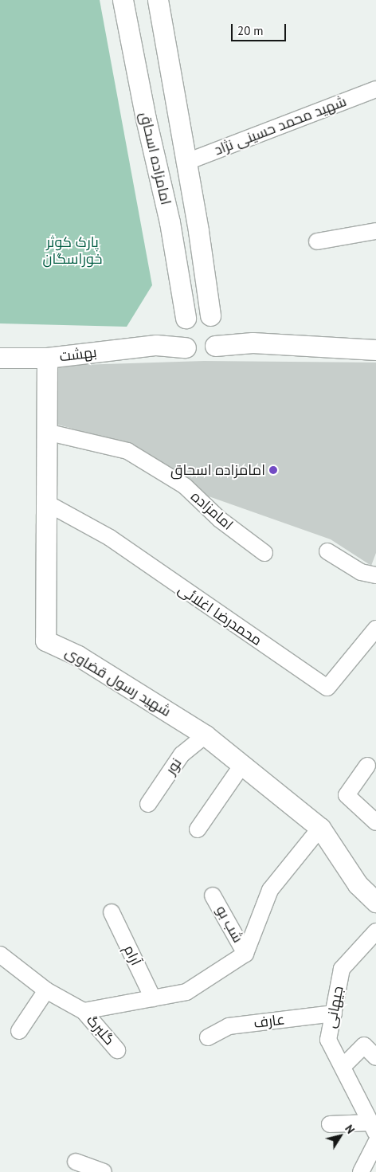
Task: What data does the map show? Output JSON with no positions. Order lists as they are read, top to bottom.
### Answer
{
  "streets": {
    "street": [
      "شهید محمد حسینی نژاد",
      "امامزاده اسحاق",
      "بهشت",
      "امامزاده",
      "محمدرضا اغلائی",
      "شهید رسول قضاوی",
      "نور",
      "شب بو",
      "آرام",
      "جیهانی",
      "عارف",
      "گلبرگ"
    ]
  },
  "crossings": [
    ["شهید محمد حسینی نژاد", "امامزاده اسحاق"],
    ["امامزاده اسحاق", "بهشت"],
    ["بهشت", "شهید رسول قضاوی"],
    ["امامزاده", "شهید رسول قضاوی"],
    ["محمدرضا اغلائی", "شهید رسول قضاوی"],
    ["شهید رسول قضاوی", "نور"],
    ["جیهانی", "عارف"]
  ],
  "parks": ["پارک کوثر خوراسگان"],
  "places": ["امامزاده اسحاق"],
  "scale_bar": "20 m",
  "north": "top right"
}
